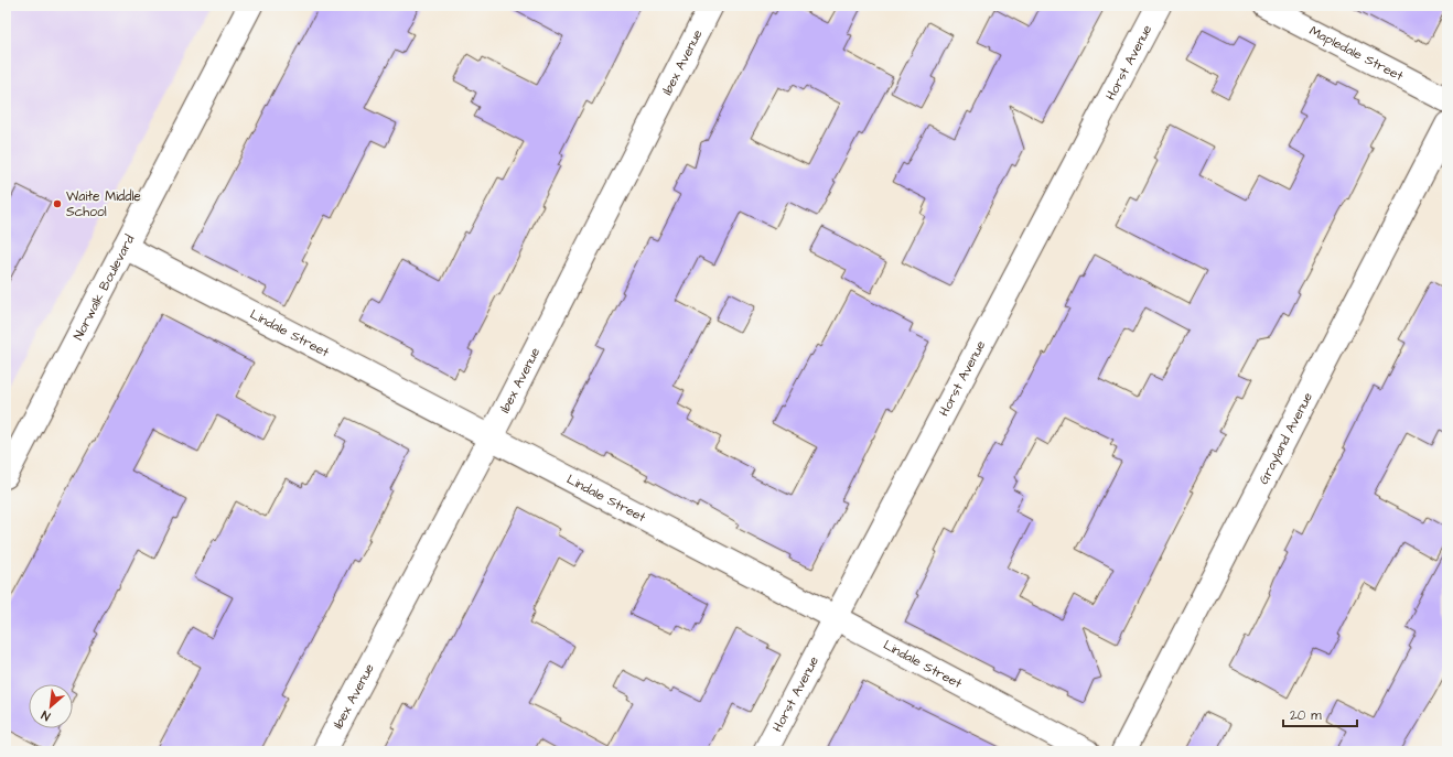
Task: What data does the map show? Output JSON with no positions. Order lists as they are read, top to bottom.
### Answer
{
  "streets": {
    "street": [
      "Mapledale Street",
      "Ibex Avenue",
      "Horst Avenue",
      "Norwalk Boulevard",
      "Lindale Street",
      "Grayland Avenue"
    ]
  },
  "crossings": [
    ["Ibex Avenue", "Lindale Street"],
    ["Horst Avenue", "Lindale Street"],
    ["Norwalk Boulevard", "Lindale Street"]
  ],
  "places": ["Waite Middle School"],
  "scale_bar": "20 m",
  "north": "bottom left"
}
